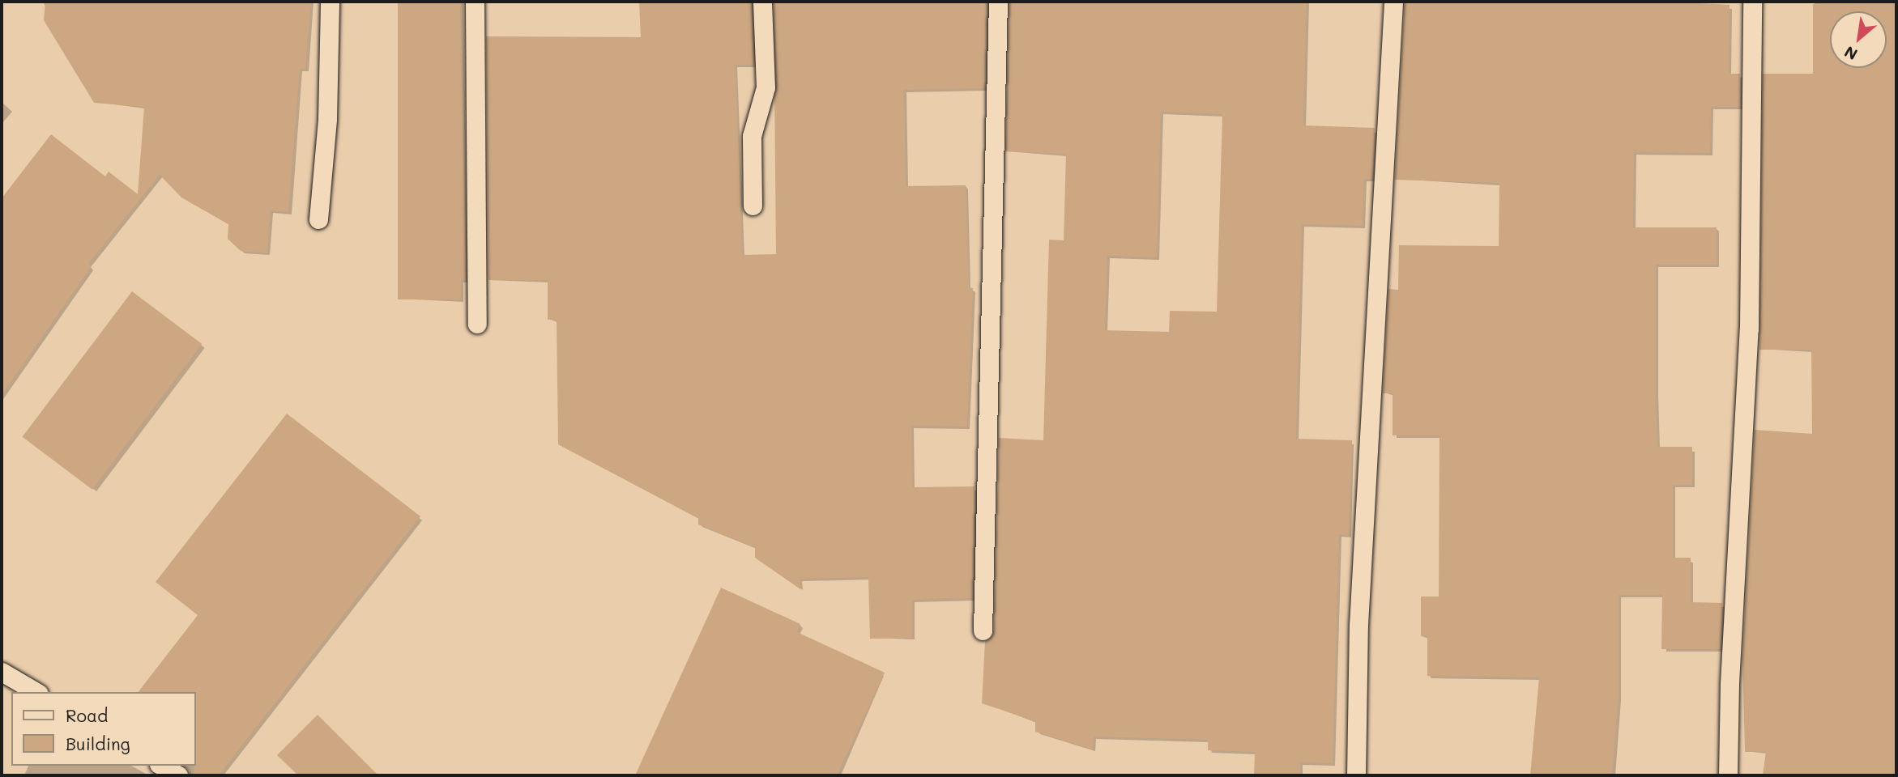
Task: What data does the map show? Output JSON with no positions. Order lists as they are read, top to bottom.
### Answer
{
  "legend": ["Road", "Building"],
  "north": "bottom left"
}
